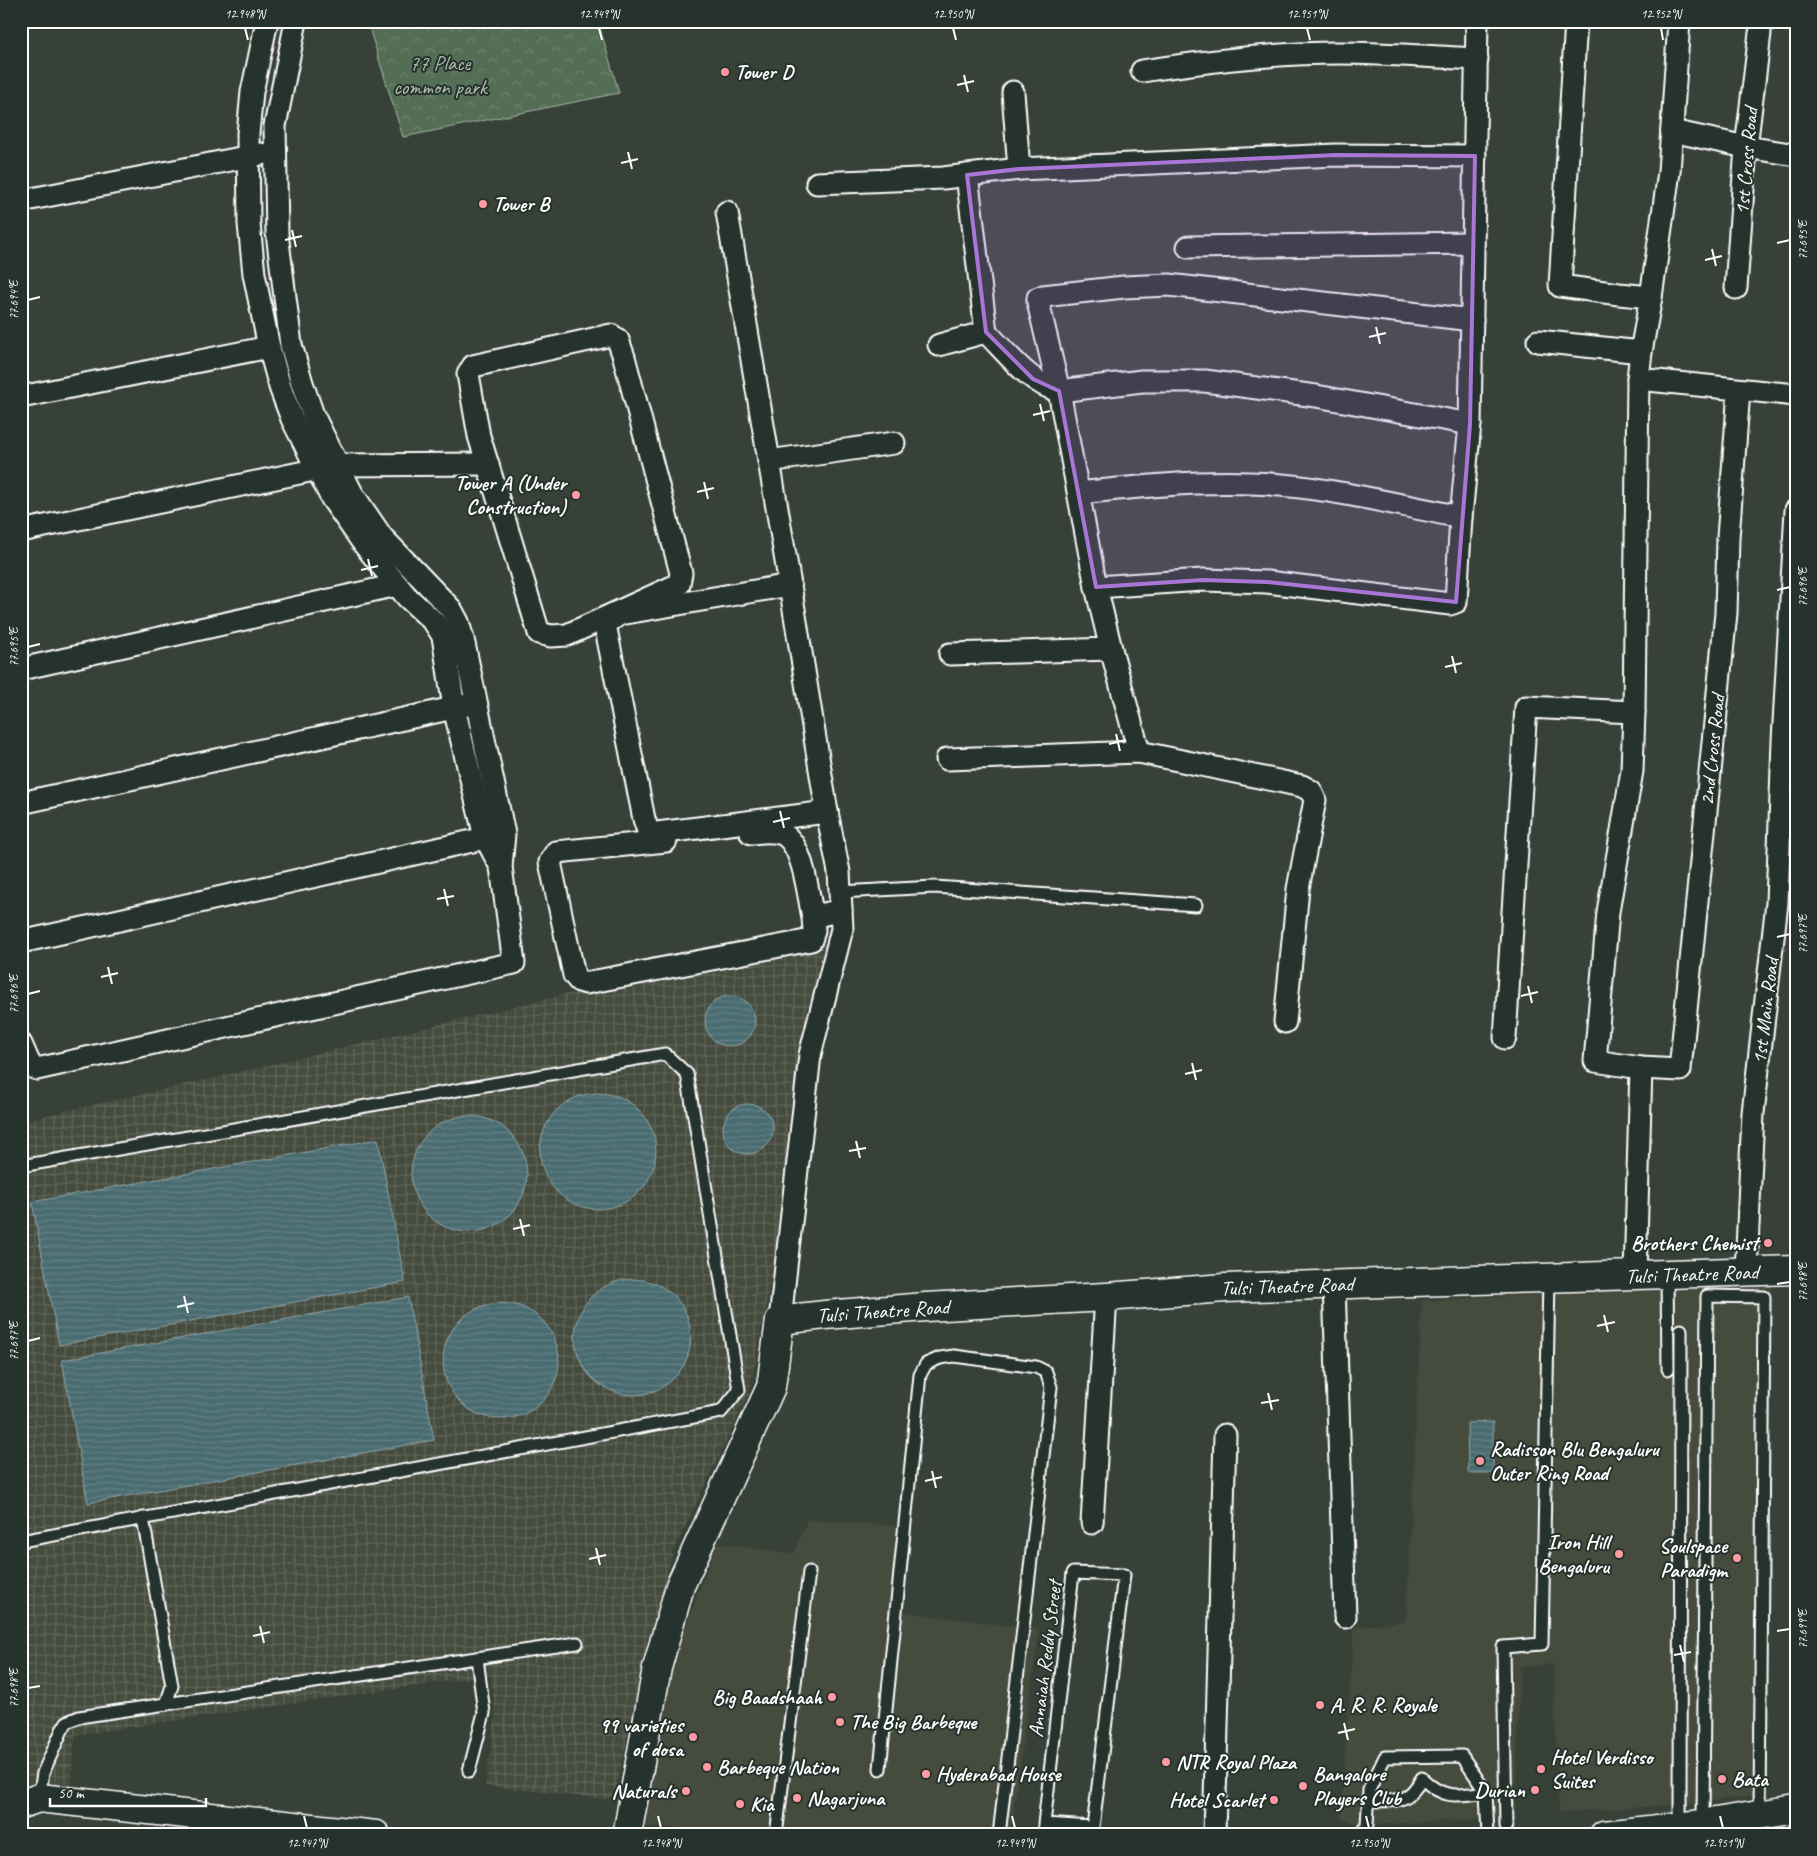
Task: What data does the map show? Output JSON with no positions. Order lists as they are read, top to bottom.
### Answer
{
  "streets": {
    "street": [
      "1st Cross Road",
      "2nd Cross Road",
      "1st Main Road",
      "Tulsi Theatre Road"
    ],
    "lane": ["Annaiah Reddy Street"]
  },
  "crossings": [
    ["1st Main Road", "Tulsi Theatre Road"]
  ],
  "parks": ["77 Place common park"],
  "places": [
    "Tower D",
    "Tower B",
    "Tower A (Under Construction)",
    "Brothers Chemist",
    "Radisson Blu Bengaluru Outer Ring Road",
    "Iron Hill Bengaluru",
    "Soulspace Paradigm",
    "Big Baadshaah",
    "A. R. R. Royale",
    "The Big Barbeque",
    "99 varieties of dosa",
    "NTR Royal Plaza",
    "Barbeque Nation",
    "Hotel Verdisso Suites",
    "Hyderabad House",
    "Bata",
    "Bangalore Players Club",
    "Durian",
    "Naturals",
    "Nagarjuna",
    "Hotel Scarlet",
    "Kia"
  ],
  "scale_bar": "50 m",
  "coordinates": [
    "12.948°N",
    "12.949°N",
    "12.950°N",
    "12.951°N",
    "12.952°N",
    "77.695°E",
    "77.694°E",
    "77.696°E",
    "77.697°E",
    "77.698°E",
    "77.699°E",
    "12.947°N"
  ]
}
